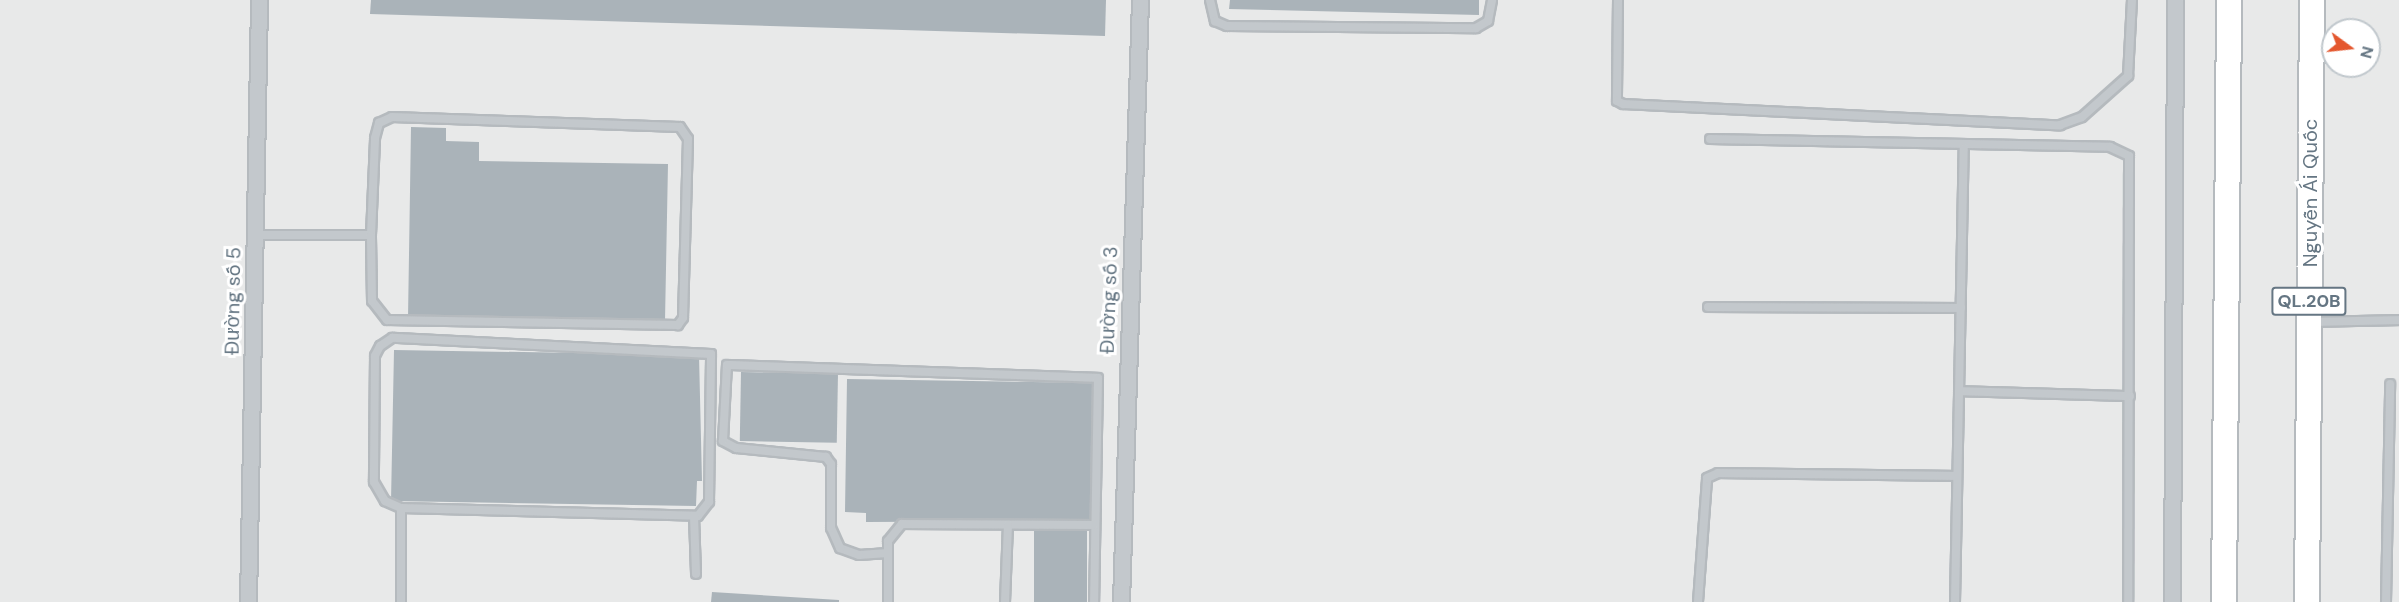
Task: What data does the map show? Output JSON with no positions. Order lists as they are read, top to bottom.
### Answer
{
  "streets": {
    "main road": ["Nguyễn Ái Quốc", "QL.20B"],
    "street": ["Đường số 3", "Đường số 5"]
  },
  "north": "right"
}
